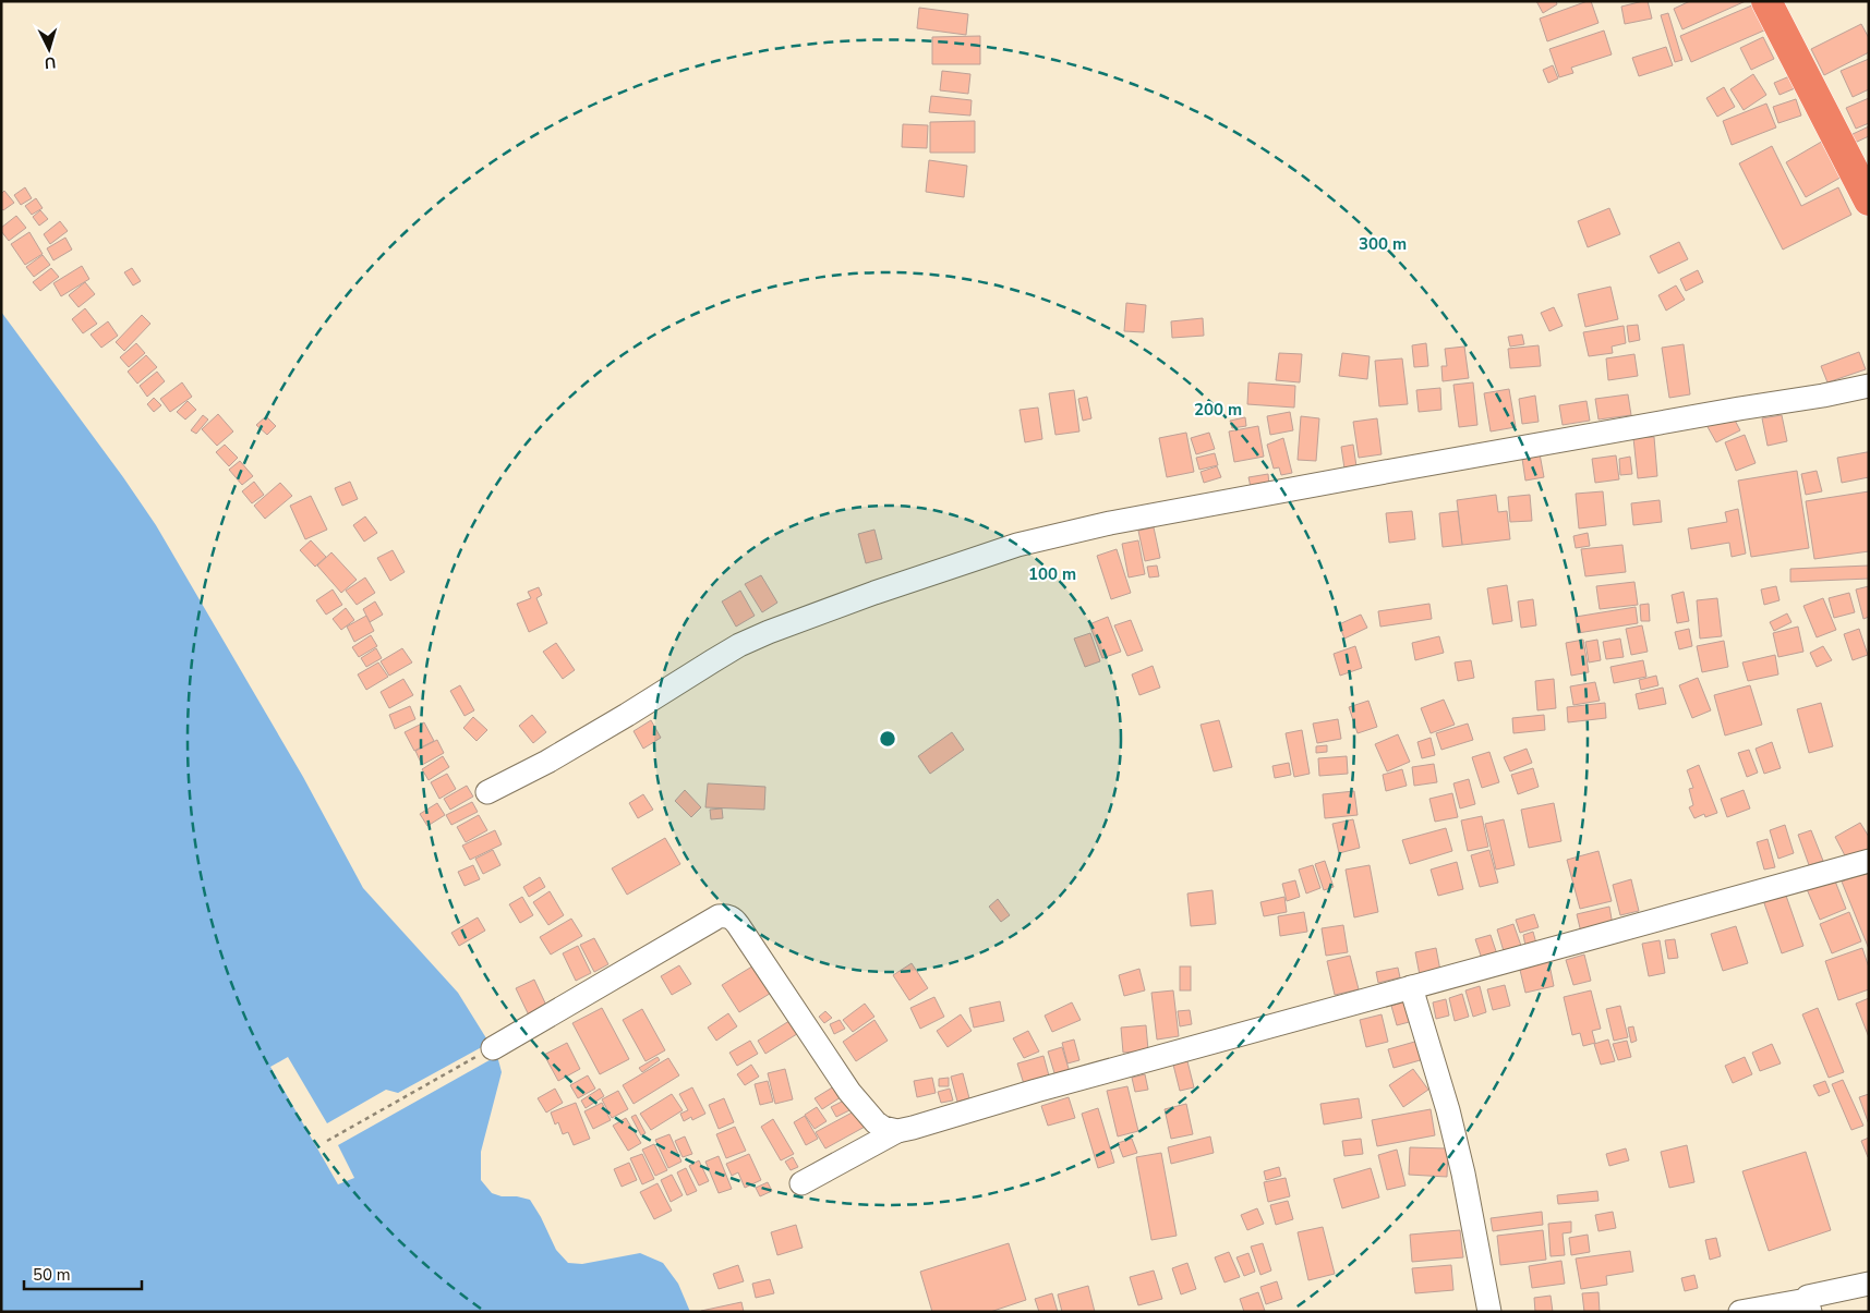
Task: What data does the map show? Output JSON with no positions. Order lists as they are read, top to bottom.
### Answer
{
  "scale_bar": "50 m",
  "north": "bottom",
  "rings": ["300 m", "200 m", "100 m"]
}
